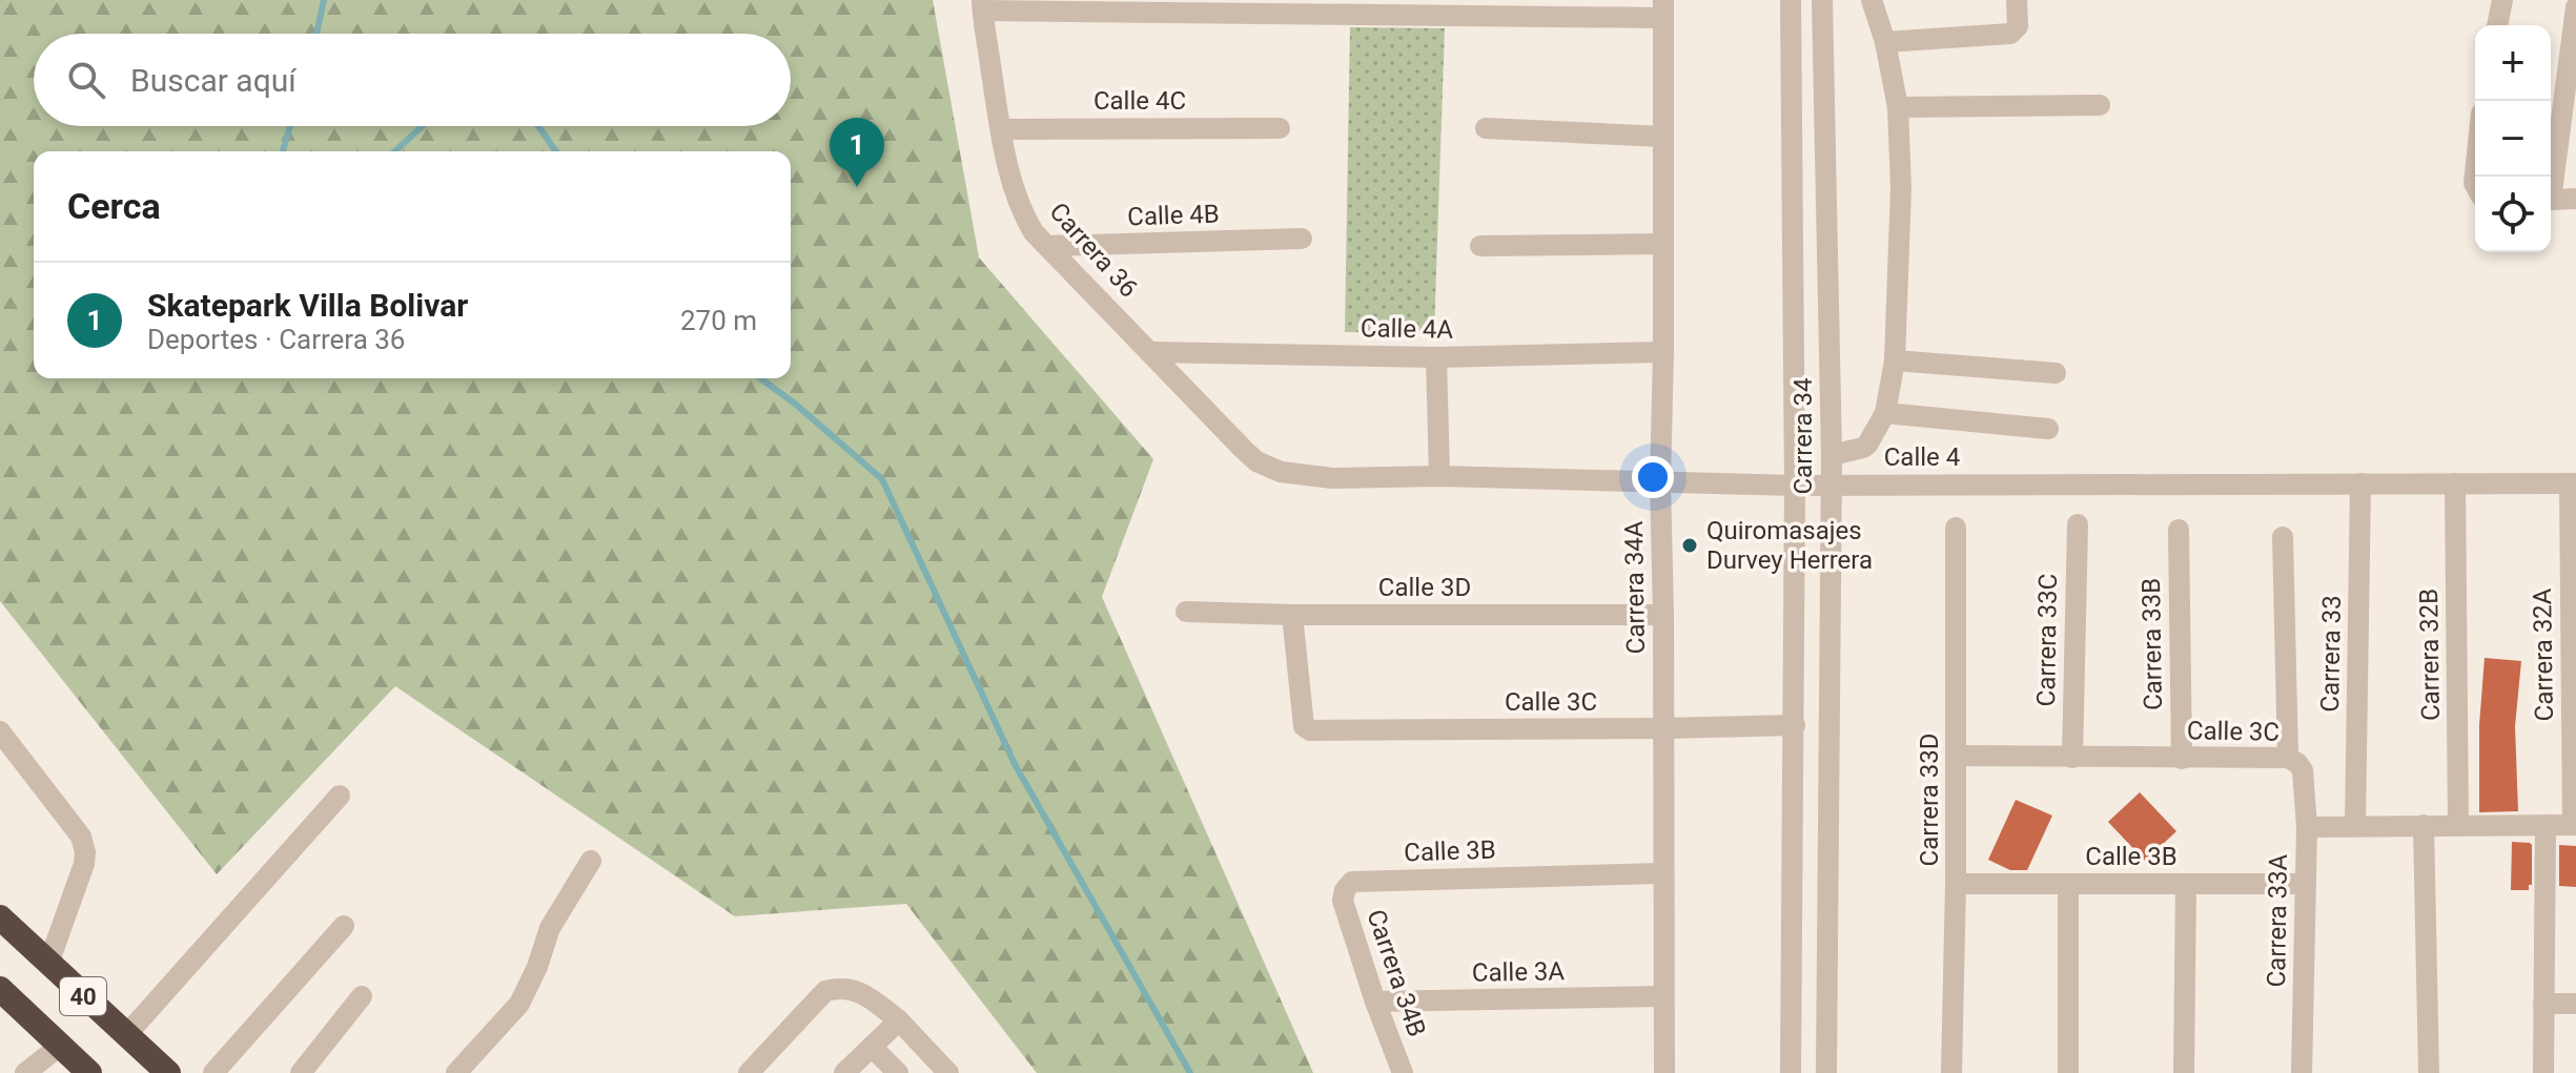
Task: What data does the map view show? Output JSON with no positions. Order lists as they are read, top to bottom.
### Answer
{
  "streets": {
    "highway": ["40"],
    "street": [
      "Calle 4C",
      "Calle 4B",
      "Carrera 36",
      "Calle 4A",
      "Carrera 34",
      "Calle 4",
      "Calle 3D",
      "Carrera 34A",
      "Carrera 33C",
      "Carrera 33B",
      "Carrera 33",
      "Carrera 32B",
      "Carrera 32A",
      "Calle 3C",
      "Carrera 33D",
      "Calle 3B",
      "Carrera 33A",
      "Calle 3A",
      "Carrera 34B"
    ]
  },
  "crossings": [
    ["Calle 4C", "Carrera 36"],
    ["Calle 4B", "Carrera 36"],
    ["Carrera 36", "Calle 4A"],
    ["Carrera 36", "Calle 4"],
    ["Calle 4A", "Carrera 34A"],
    ["Carrera 34", "Calle 4"],
    ["Carrera 34", "Calle 3C"],
    ["Calle 4", "Carrera 34A"],
    ["Calle 4", "Carrera 33"],
    ["Calle 4", "Carrera 32B"],
    ["Calle 4", "Carrera 32A"],
    ["Calle 3D", "Carrera 34A"],
    ["Calle 3D", "Calle 3C"],
    ["Carrera 34A", "Calle 3C"],
    ["Carrera 34A", "Calle 3B"],
    ["Carrera 34A", "Calle 3A"],
    ["Carrera 33C", "Calle 3C"],
    ["Carrera 33B", "Calle 3C"],
    ["Calle 3C", "Carrera 33D"],
    ["Calle 3C", "Carrera 33A"],
    ["Carrera 33D", "Calle 3B"],
    ["Calle 3B", "Carrera 33A"],
    ["Calle 3B", "Carrera 34B"],
    ["Calle 3A", "Carrera 34B"]
  ],
  "places": ["Quiromasajes Durvey Herrera"],
  "page": {
    "map_buttons": ["+", "−"],
    "search": "Buscar aquí",
    "pins": "1",
    "heading": "Cerca",
    "list": [
      {
        "mark": "1",
        "name": "Skatepark Villa Bolivar",
        "note": "Deportes · Carrera 36",
        "value": "270 m"
      }
    ]
  }
}
